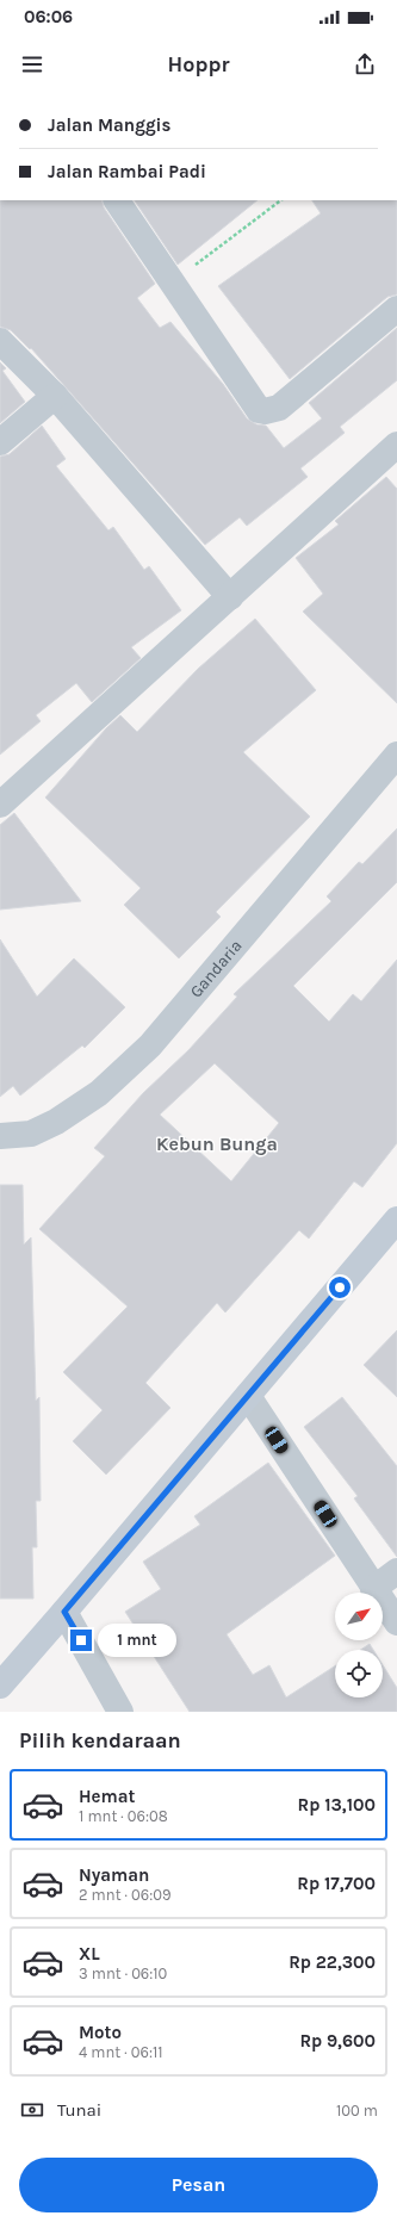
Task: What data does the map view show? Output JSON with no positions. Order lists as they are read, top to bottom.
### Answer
{
  "streets": {
    "street": ["Gandaria"]
  },
  "districts": ["Kebun Bunga"],
  "north": "top right",
  "page": {
    "status": "06:06",
    "header": "Hoppr",
    "banner": ["Jalan Manggis", "Jalan Rambai Padi"],
    "bubble": "1 mnt",
    "heading": "Pilih kendaraan",
    "list": [
      {
        "name": "Hemat",
        "note": "1 mnt · 06:08",
        "value": "Rp 13,100"
      },
      {
        "name": "Nyaman",
        "note": "2 mnt · 06:09",
        "value": "Rp 17,700"
      },
      {
        "name": "XL",
        "note": "3 mnt · 06:10",
        "value": "Rp 22,300"
      },
      {
        "name": "Moto",
        "note": "4 mnt · 06:11",
        "value": "Rp 9,600"
      }
    ],
    "pay": ["Tunai", "100 m"],
    "buttons": "Pesan"
  }
}
